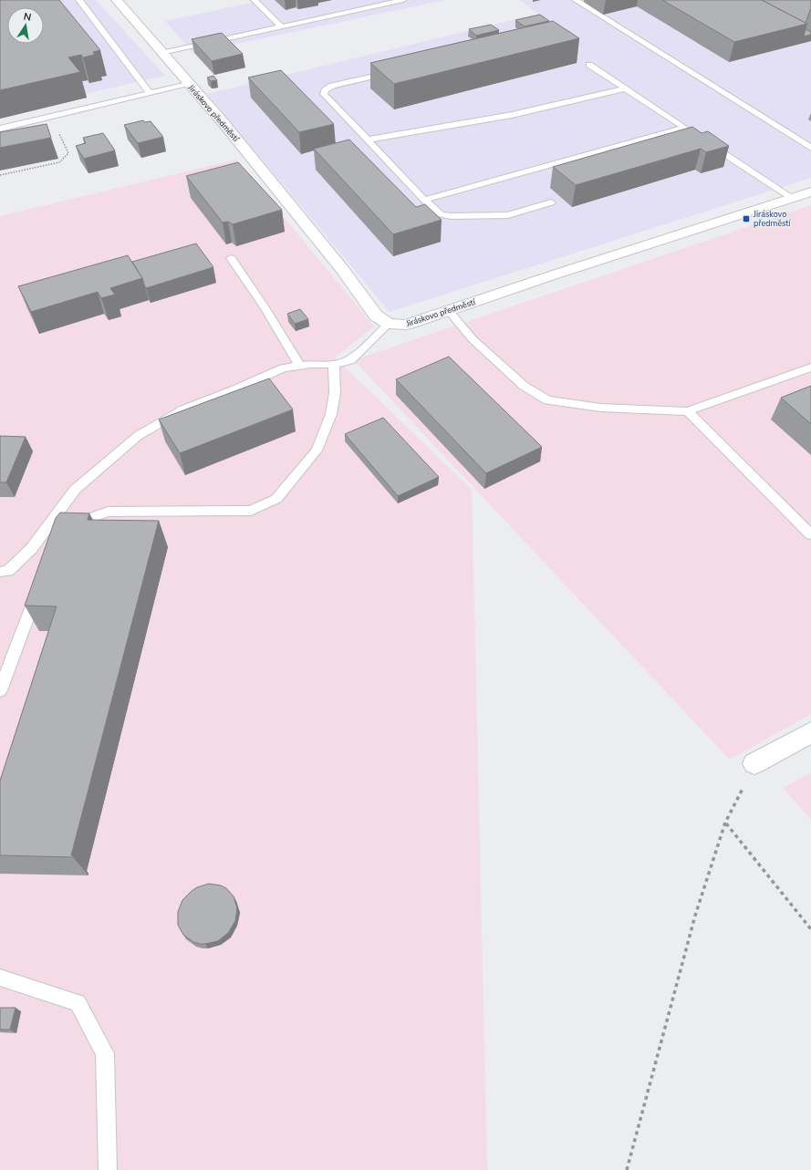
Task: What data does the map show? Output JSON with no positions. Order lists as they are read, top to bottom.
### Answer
{
  "streets": {
    "street": ["Jiráskovo předměstí"]
  },
  "places": {
    "transit": ["Jiráskovo předměstí"]
  },
  "north": "top"
}
